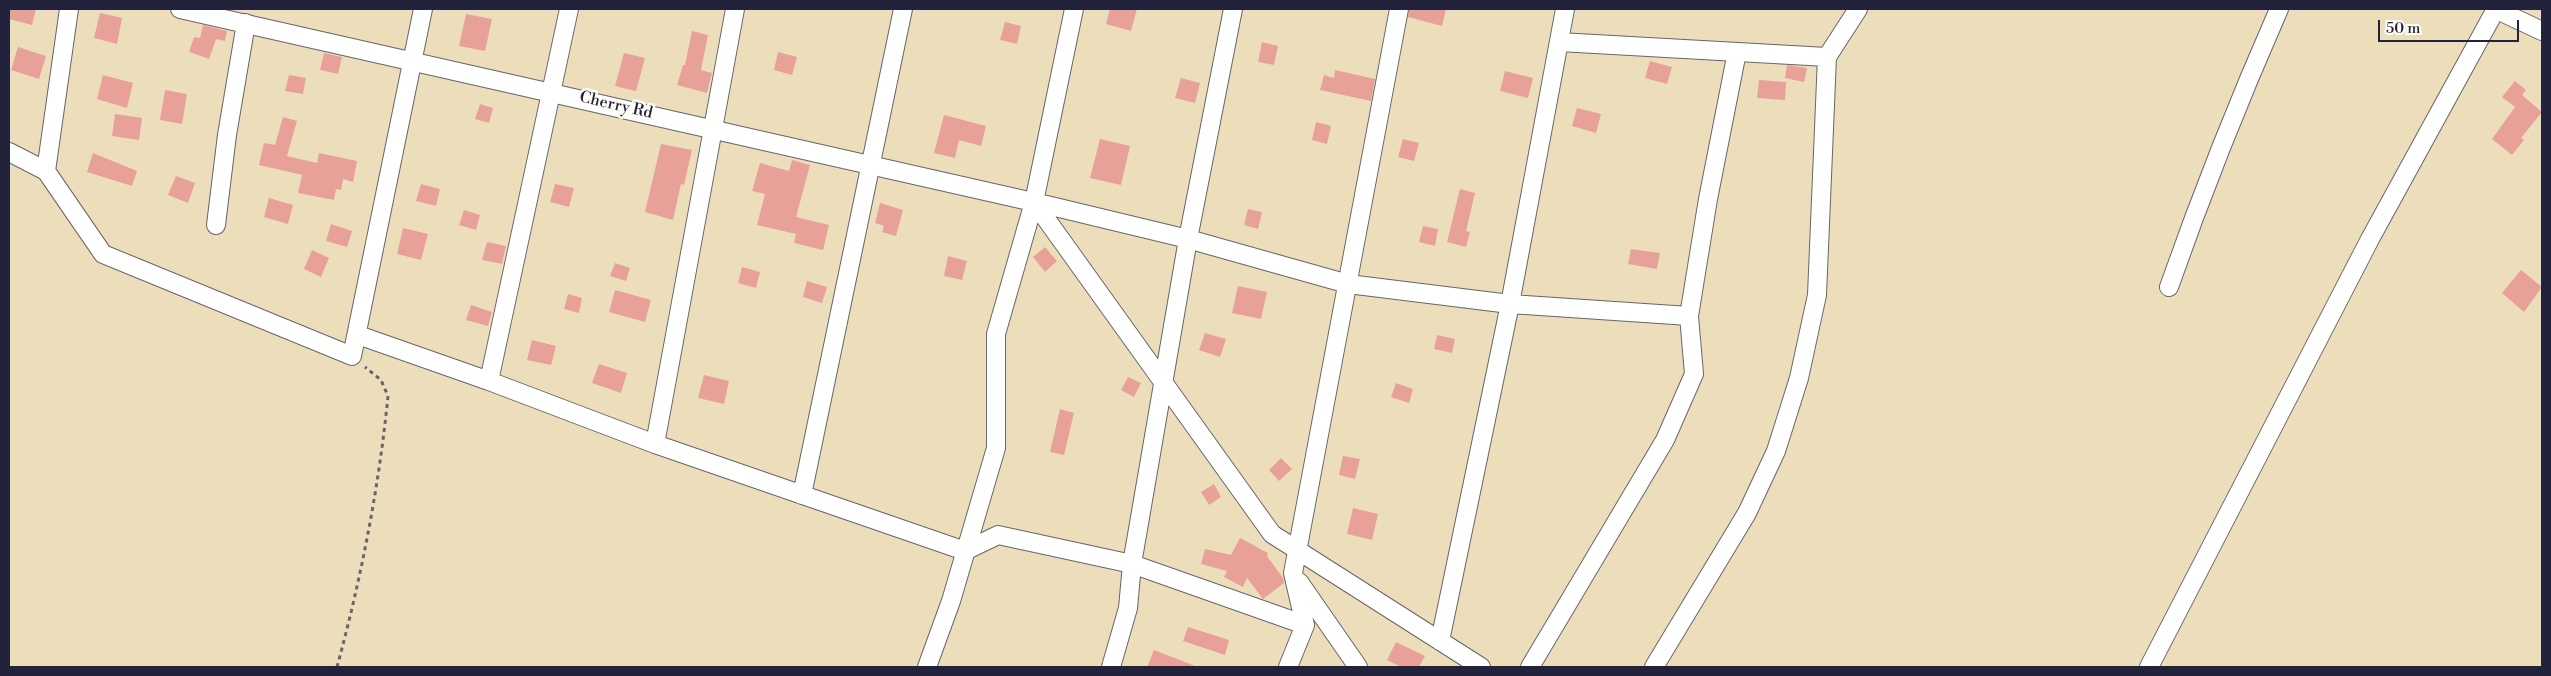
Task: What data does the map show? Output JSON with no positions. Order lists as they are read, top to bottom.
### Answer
{
  "streets": {
    "street": ["Cherry Rd"]
  },
  "scale_bar": "50 m"
}
